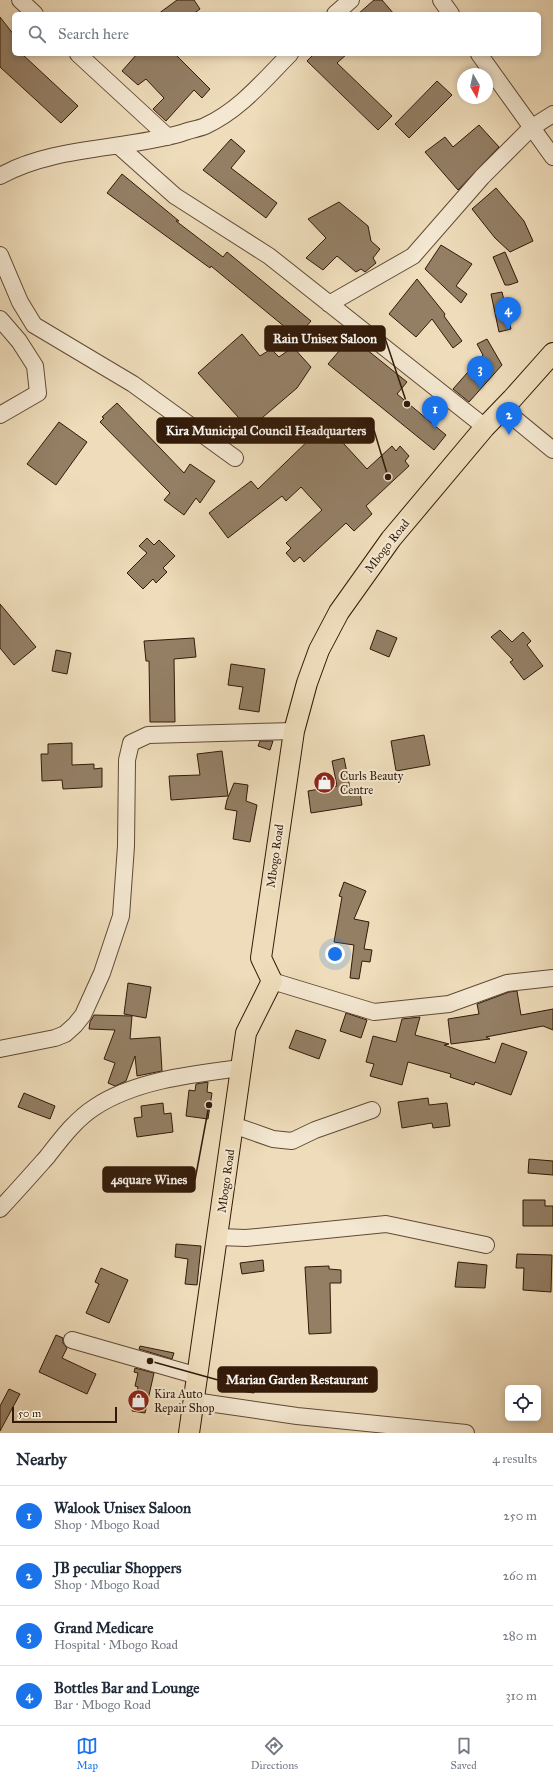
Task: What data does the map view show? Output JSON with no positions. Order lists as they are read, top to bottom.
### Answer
{
  "streets": {
    "main road": ["Mbogo Road"]
  },
  "places": {
    "other": [
      "Rain Unisex Saloon",
      "Kira Municipal Council Headquarters",
      "4square Wines",
      "Marian Garden Restaurant"
    ],
    "shop": ["Curls Beauty Centre", "Kira Auto Repair Shop"]
  },
  "scale_bar": "50 m",
  "north": "bottom",
  "page": {
    "search": "Search here",
    "pins": [
      "4",
      "3",
      "1",
      "2"
    ],
    "scale": "50 m",
    "heading": ["Nearby", "4 results"],
    "list": [
      {
        "mark": "1",
        "name": "Walook Unisex Saloon",
        "note": "Shop · Mbogo Road",
        "value": "250 m"
      },
      {
        "mark": "2",
        "name": "JB peculiar Shoppers",
        "note": "Shop · Mbogo Road",
        "value": "260 m"
      },
      {
        "mark": "3",
        "name": "Grand Medicare",
        "note": "Hospital · Mbogo Road",
        "value": "280 m"
      },
      {
        "mark": "4",
        "name": "Bottles Bar and Lounge",
        "note": "Bar · Mbogo Road",
        "value": "310 m"
      }
    ],
    "nav": ["Map", "Directions", "Saved"]
  }
}
